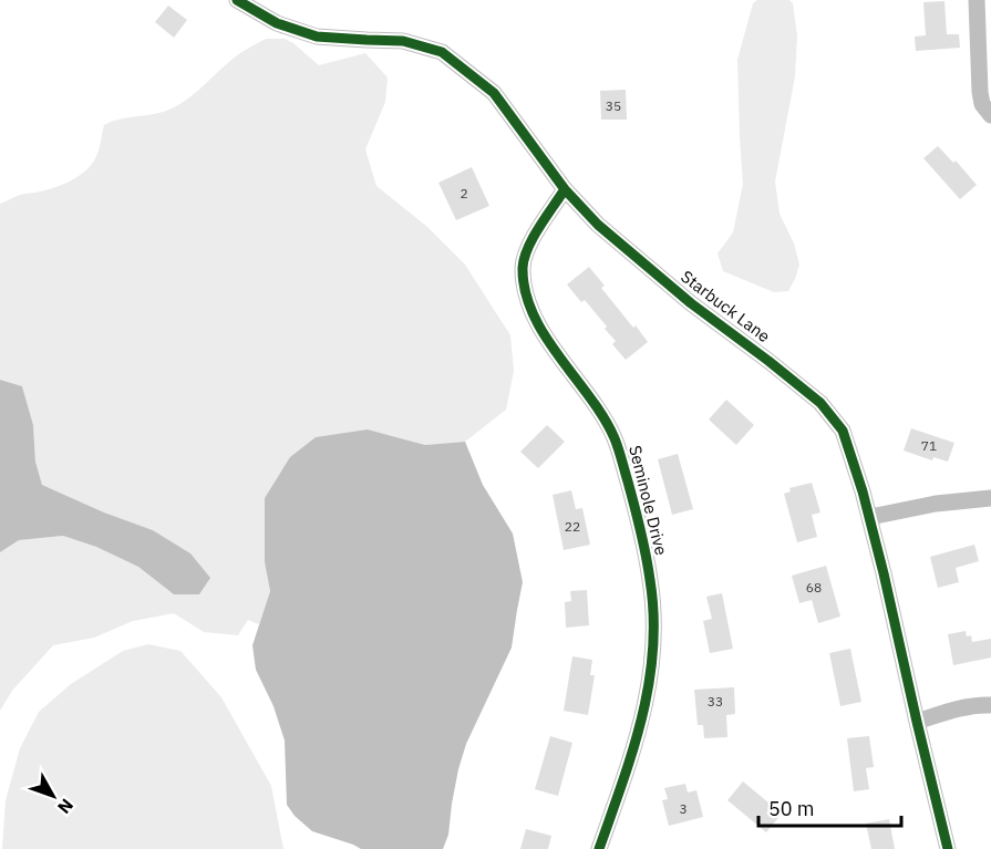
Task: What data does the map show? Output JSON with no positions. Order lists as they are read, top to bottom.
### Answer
{
  "streets": {
    "street": ["Starbuck Lane", "Seminole Drive"]
  },
  "crossings": [
    ["Starbuck Lane", "Seminole Drive"]
  ],
  "house_numbers": [
    "35",
    "2",
    "71",
    "22",
    "68",
    "33",
    "3"
  ],
  "scale_bar": "50 m",
  "north": "bottom right"
}
